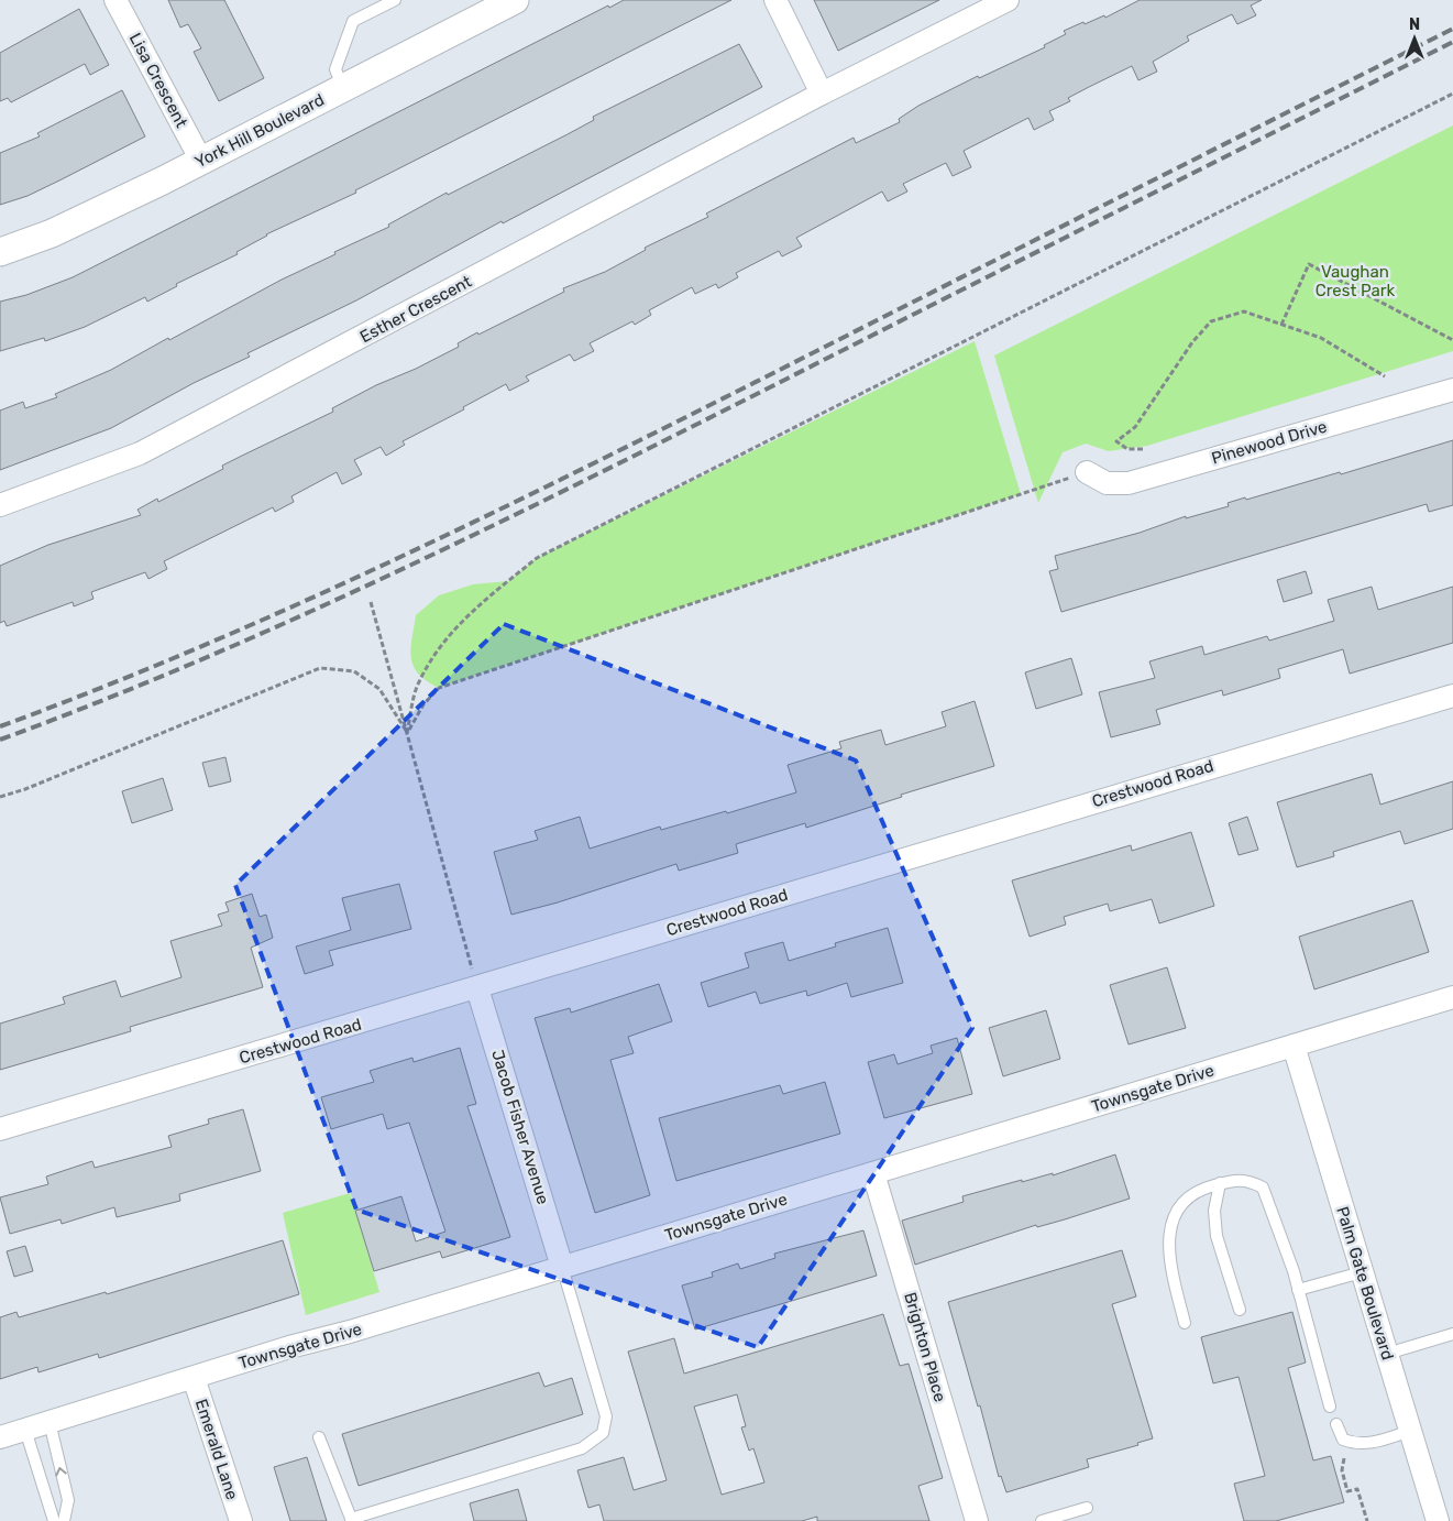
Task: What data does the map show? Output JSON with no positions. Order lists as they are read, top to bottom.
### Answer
{
  "streets": {
    "street": [
      "Lisa Crescent",
      "York Hill Boulevard",
      "Esther Crescent",
      "Pinewood Drive",
      "Crestwood Road",
      "Townsgate Drive",
      "Jacob Fisher Avenue",
      "Palm Gate Boulevard",
      "Brighton Place",
      "Emerald Lane"
    ]
  },
  "crossings": [
    ["Lisa Crescent", "York Hill Boulevard"],
    ["Crestwood Road", "Jacob Fisher Avenue"],
    ["Townsgate Drive", "Jacob Fisher Avenue"],
    ["Townsgate Drive", "Palm Gate Boulevard"],
    ["Townsgate Drive", "Brighton Place"],
    ["Townsgate Drive", "Emerald Lane"]
  ],
  "parks": ["Vaughan Crest Park"],
  "north": "top"
}
